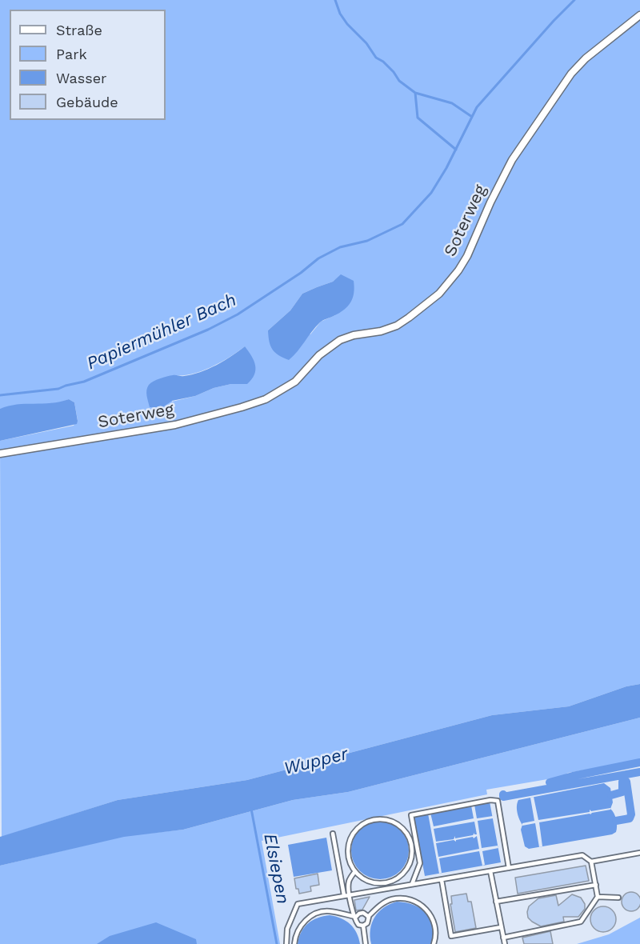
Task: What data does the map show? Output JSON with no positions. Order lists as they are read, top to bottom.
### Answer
{
  "streets": {
    "street": ["Soterweg"]
  },
  "water": ["Papiermühler Bach", "Wupper", "Elsiepen"],
  "legend": [
    "Straße",
    "Park",
    "Wasser",
    "Gebäude"
  ]
}
